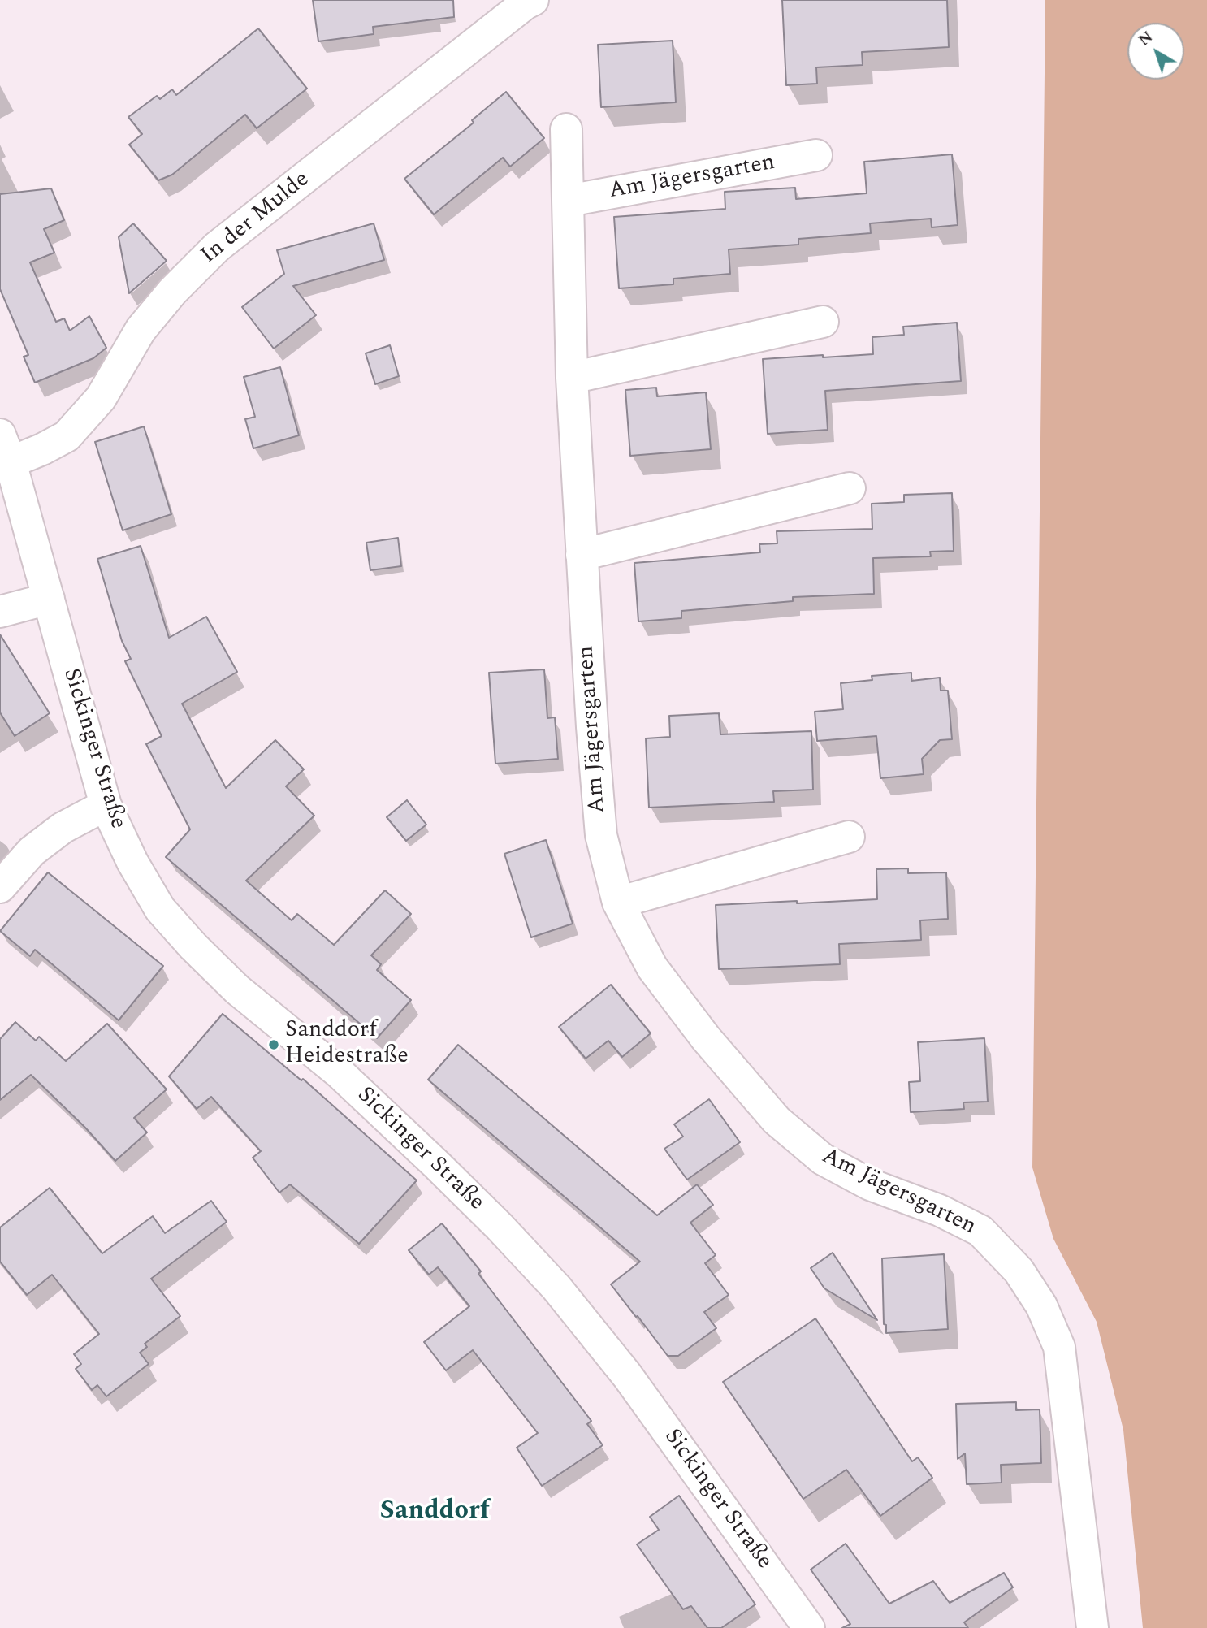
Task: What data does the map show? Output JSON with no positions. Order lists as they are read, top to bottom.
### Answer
{
  "streets": {
    "street": ["Am Jägersgarten", "In der Mulde", "Sickinger Straße"]
  },
  "crossings": [
    ["In der Mulde", "Sickinger Straße"]
  ],
  "districts": ["Sanddorf"],
  "places": ["Sanddorf Heidestraße"],
  "north": "top left"
}
